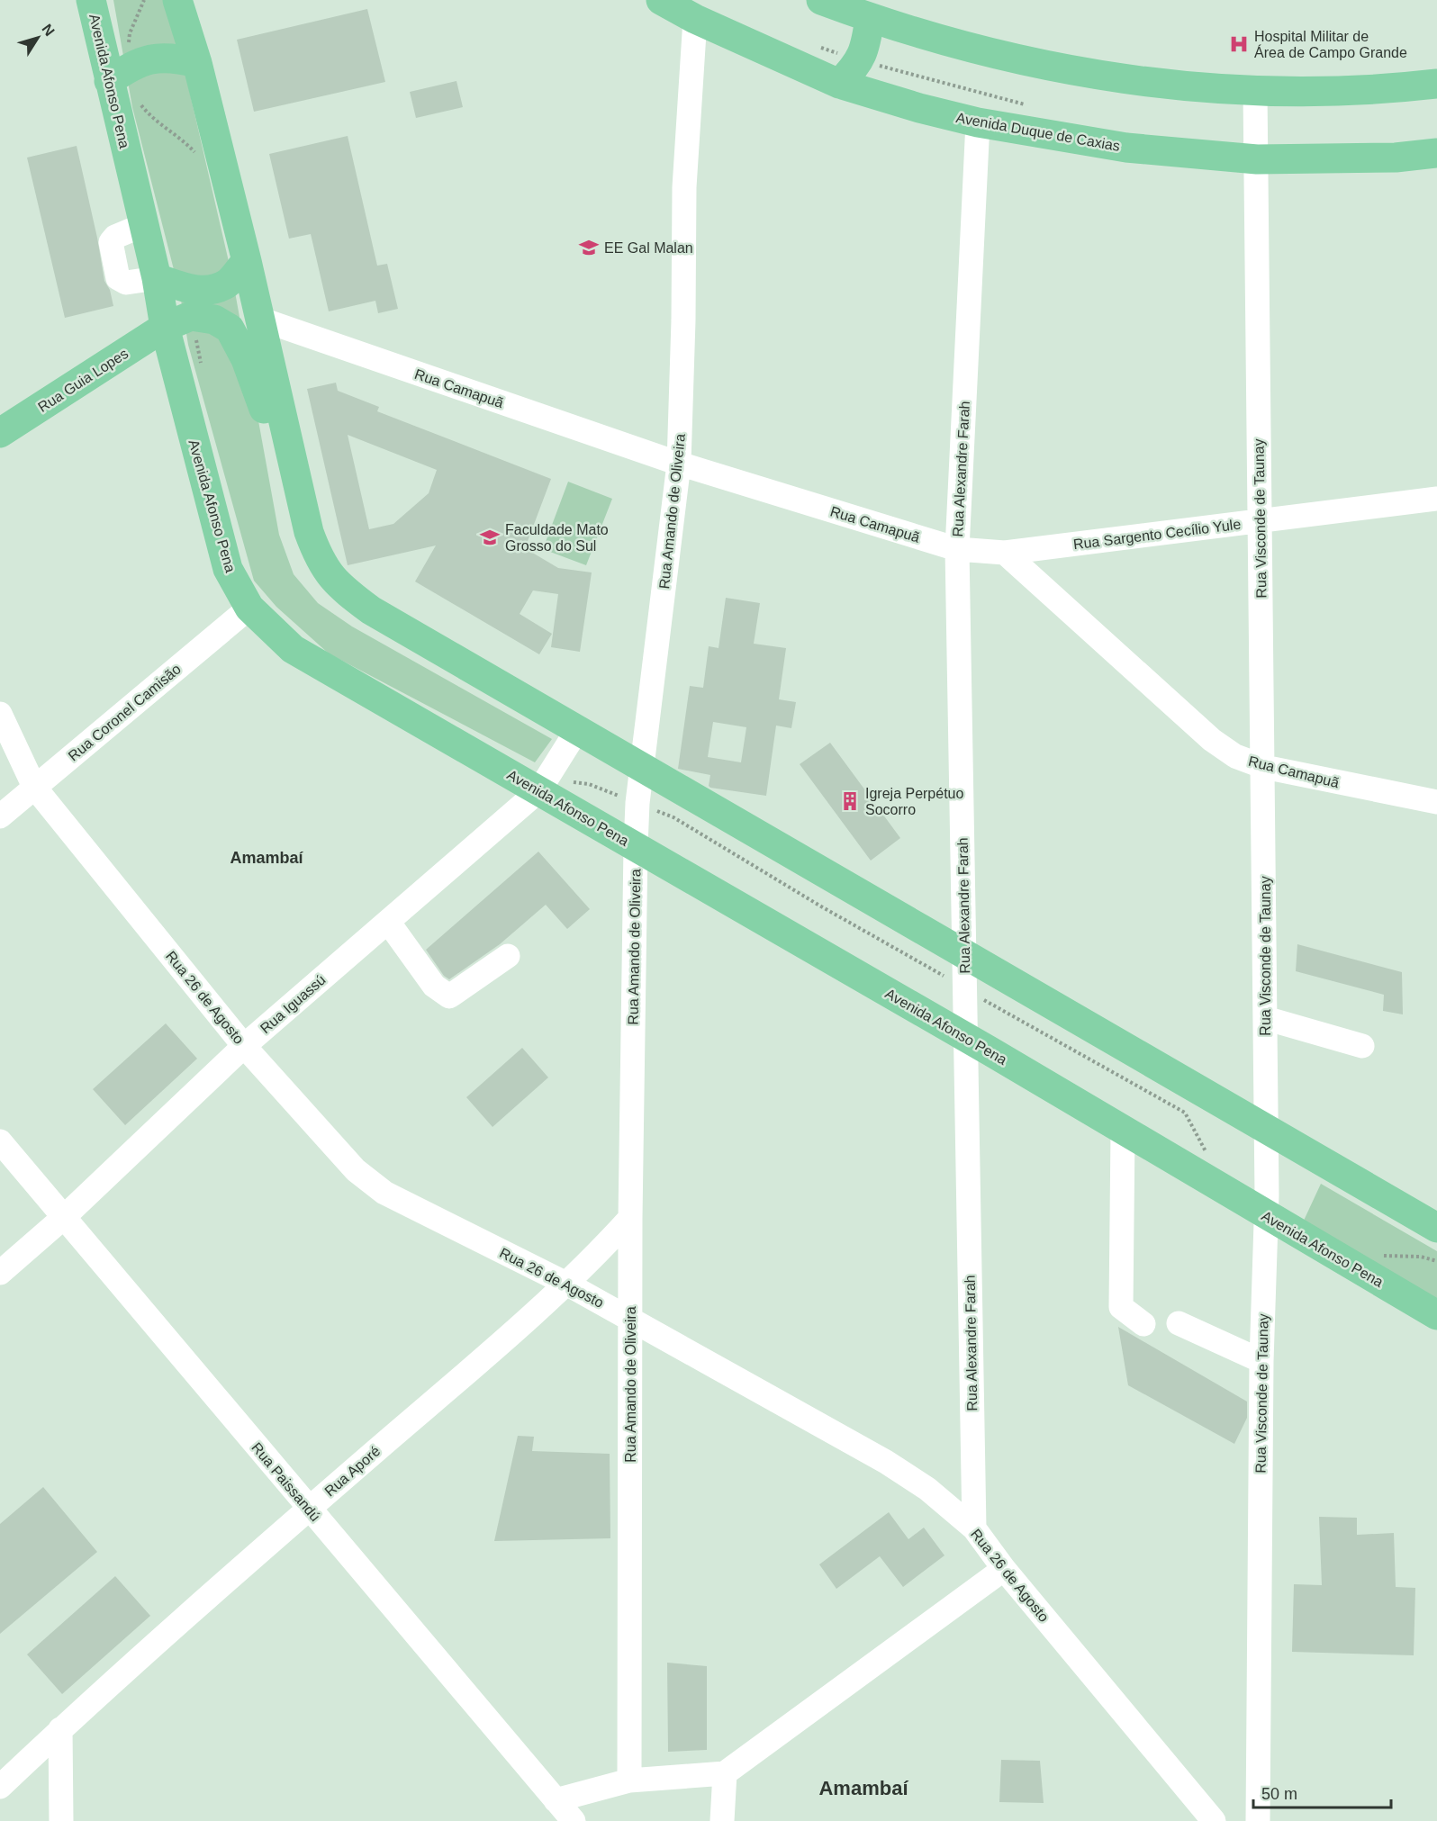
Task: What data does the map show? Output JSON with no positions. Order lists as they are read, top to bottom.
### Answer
{
  "streets": {
    "main road": ["Avenida Afonso Pena", "Avenida Duque de Caxias", "Rua Guia Lopes"],
    "street": [
      "Rua Camapuã",
      "Rua Alexandre Farah",
      "Rua Amando de Oliveira",
      "Rua Visconde de Taunay",
      "Rua Sargento Cecílio Yule",
      "Rua Coronel Camisão",
      "Rua 26 de Agosto",
      "Rua Iguassú",
      "Rua Aporé",
      "Rua Paissandú"
    ]
  },
  "crossings": [
    ["Avenida Afonso Pena", "Rua Guia Lopes"],
    ["Avenida Afonso Pena", "Rua Alexandre Farah"],
    ["Avenida Afonso Pena", "Rua Amando de Oliveira"],
    ["Avenida Afonso Pena", "Rua Visconde de Taunay"],
    ["Avenida Afonso Pena", "Rua Coronel Camisão"],
    ["Avenida Afonso Pena", "Rua Iguassú"],
    ["Avenida Duque de Caxias", "Rua Alexandre Farah"],
    ["Avenida Duque de Caxias", "Rua Amando de Oliveira"],
    ["Avenida Duque de Caxias", "Rua Visconde de Taunay"],
    ["Rua Camapuã", "Rua Alexandre Farah"],
    ["Rua Camapuã", "Rua Amando de Oliveira"],
    ["Rua Camapuã", "Rua Visconde de Taunay"],
    ["Rua Camapuã", "Rua Sargento Cecílio Yule"],
    ["Rua Alexandre Farah", "Rua 26 de Agosto"],
    ["Rua Amando de Oliveira", "Rua 26 de Agosto"],
    ["Rua Amando de Oliveira", "Rua Aporé"],
    ["Rua Visconde de Taunay", "Rua Sargento Cecílio Yule"],
    ["Rua Coronel Camisão", "Rua 26 de Agosto"],
    ["Rua 26 de Agosto", "Rua Iguassú"],
    ["Rua 26 de Agosto", "Rua Aporé"],
    ["Rua Iguassú", "Rua Paissandú"],
    ["Rua Aporé", "Rua Paissandú"]
  ],
  "districts": ["Amambaí", "Amambaí"],
  "places": {
    "hospital": ["Hospital Militar de Área de Campo Grande"],
    "school or university": ["EE Gal Malan", "Faculdade Mato Grosso do Sul"],
    "building": ["Igreja Perpétuo Socorro"]
  },
  "scale_bar": "50 m",
  "north": "top right"
}
